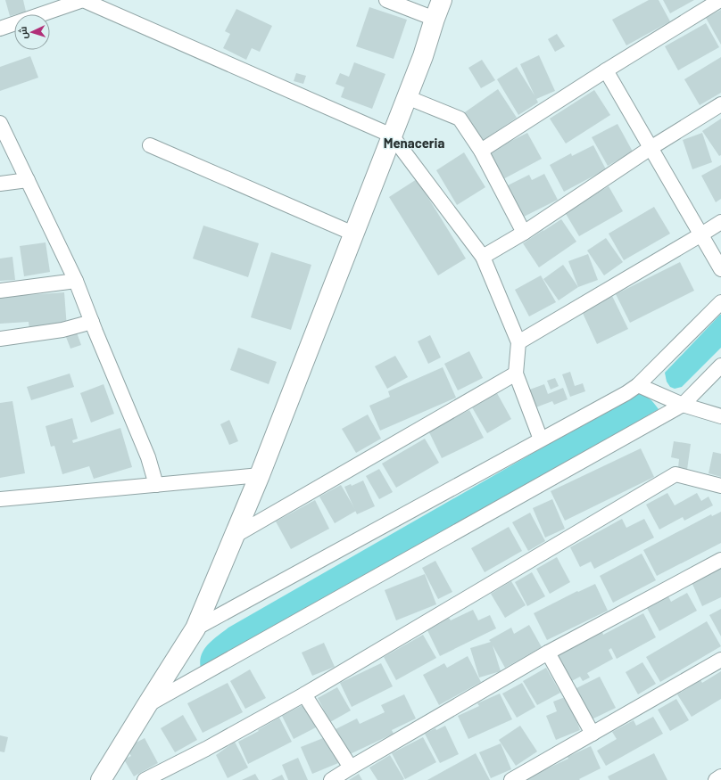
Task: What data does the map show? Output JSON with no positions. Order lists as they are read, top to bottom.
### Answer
{
  "districts": ["Menaceria"],
  "north": "left"
}
